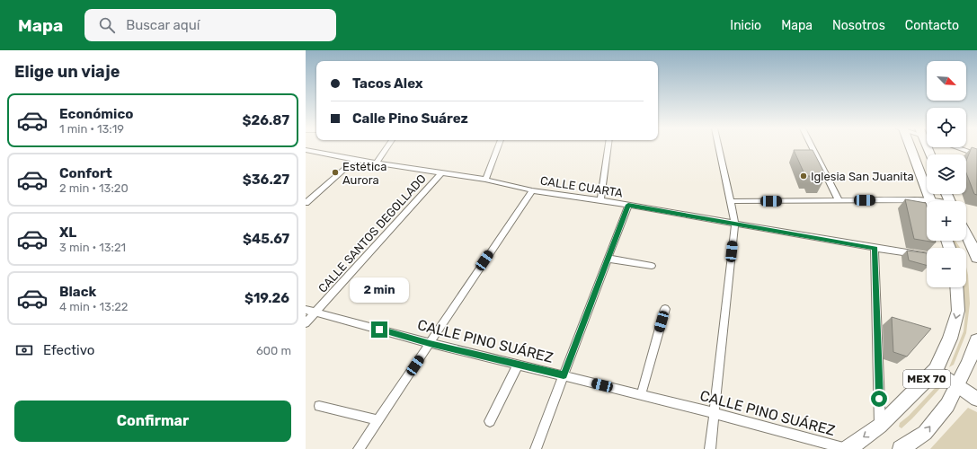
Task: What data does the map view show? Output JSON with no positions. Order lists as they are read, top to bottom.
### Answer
{
  "streets": {
    "main road": ["MEX 70"],
    "street": ["CALLE CUARTA", "CALLE SANTOS DEGOLLADO", "CALLE PINO SUÁREZ"]
  },
  "crossings": [
    ["CALLE CUARTA", "CALLE SANTOS DEGOLLADO"],
    ["CALLE SANTOS DEGOLLADO", "CALLE PINO SUÁREZ"],
    ["CALLE PINO SUÁREZ", "MEX 70"]
  ],
  "places": ["Estética Aurora", "Iglesia San Juanita"],
  "north": "bottom right",
  "page": {
    "header": "Mapa",
    "search": "Buscar aquí",
    "nav": [
      "Inicio",
      "Mapa",
      "Nosotros",
      "Contacto"
    ],
    "heading": "Elige un viaje",
    "map_buttons": ["+", "−"],
    "banner": ["Tacos Alex", "Calle Pino Suárez"],
    "list": [
      {
        "name": "Económico",
        "note": "1 min · 13:19",
        "value": "$26.87"
      },
      {
        "name": "Confort",
        "note": "2 min · 13:20",
        "value": "$36.27"
      },
      {
        "name": "XL",
        "note": "3 min · 13:21",
        "value": "$45.67"
      },
      {
        "name": "Black",
        "note": "4 min · 13:22",
        "value": "$19.26"
      }
    ],
    "bubble": "2 min",
    "pay": ["Efectivo", "600 m"],
    "buttons": "Confirmar"
  }
}
